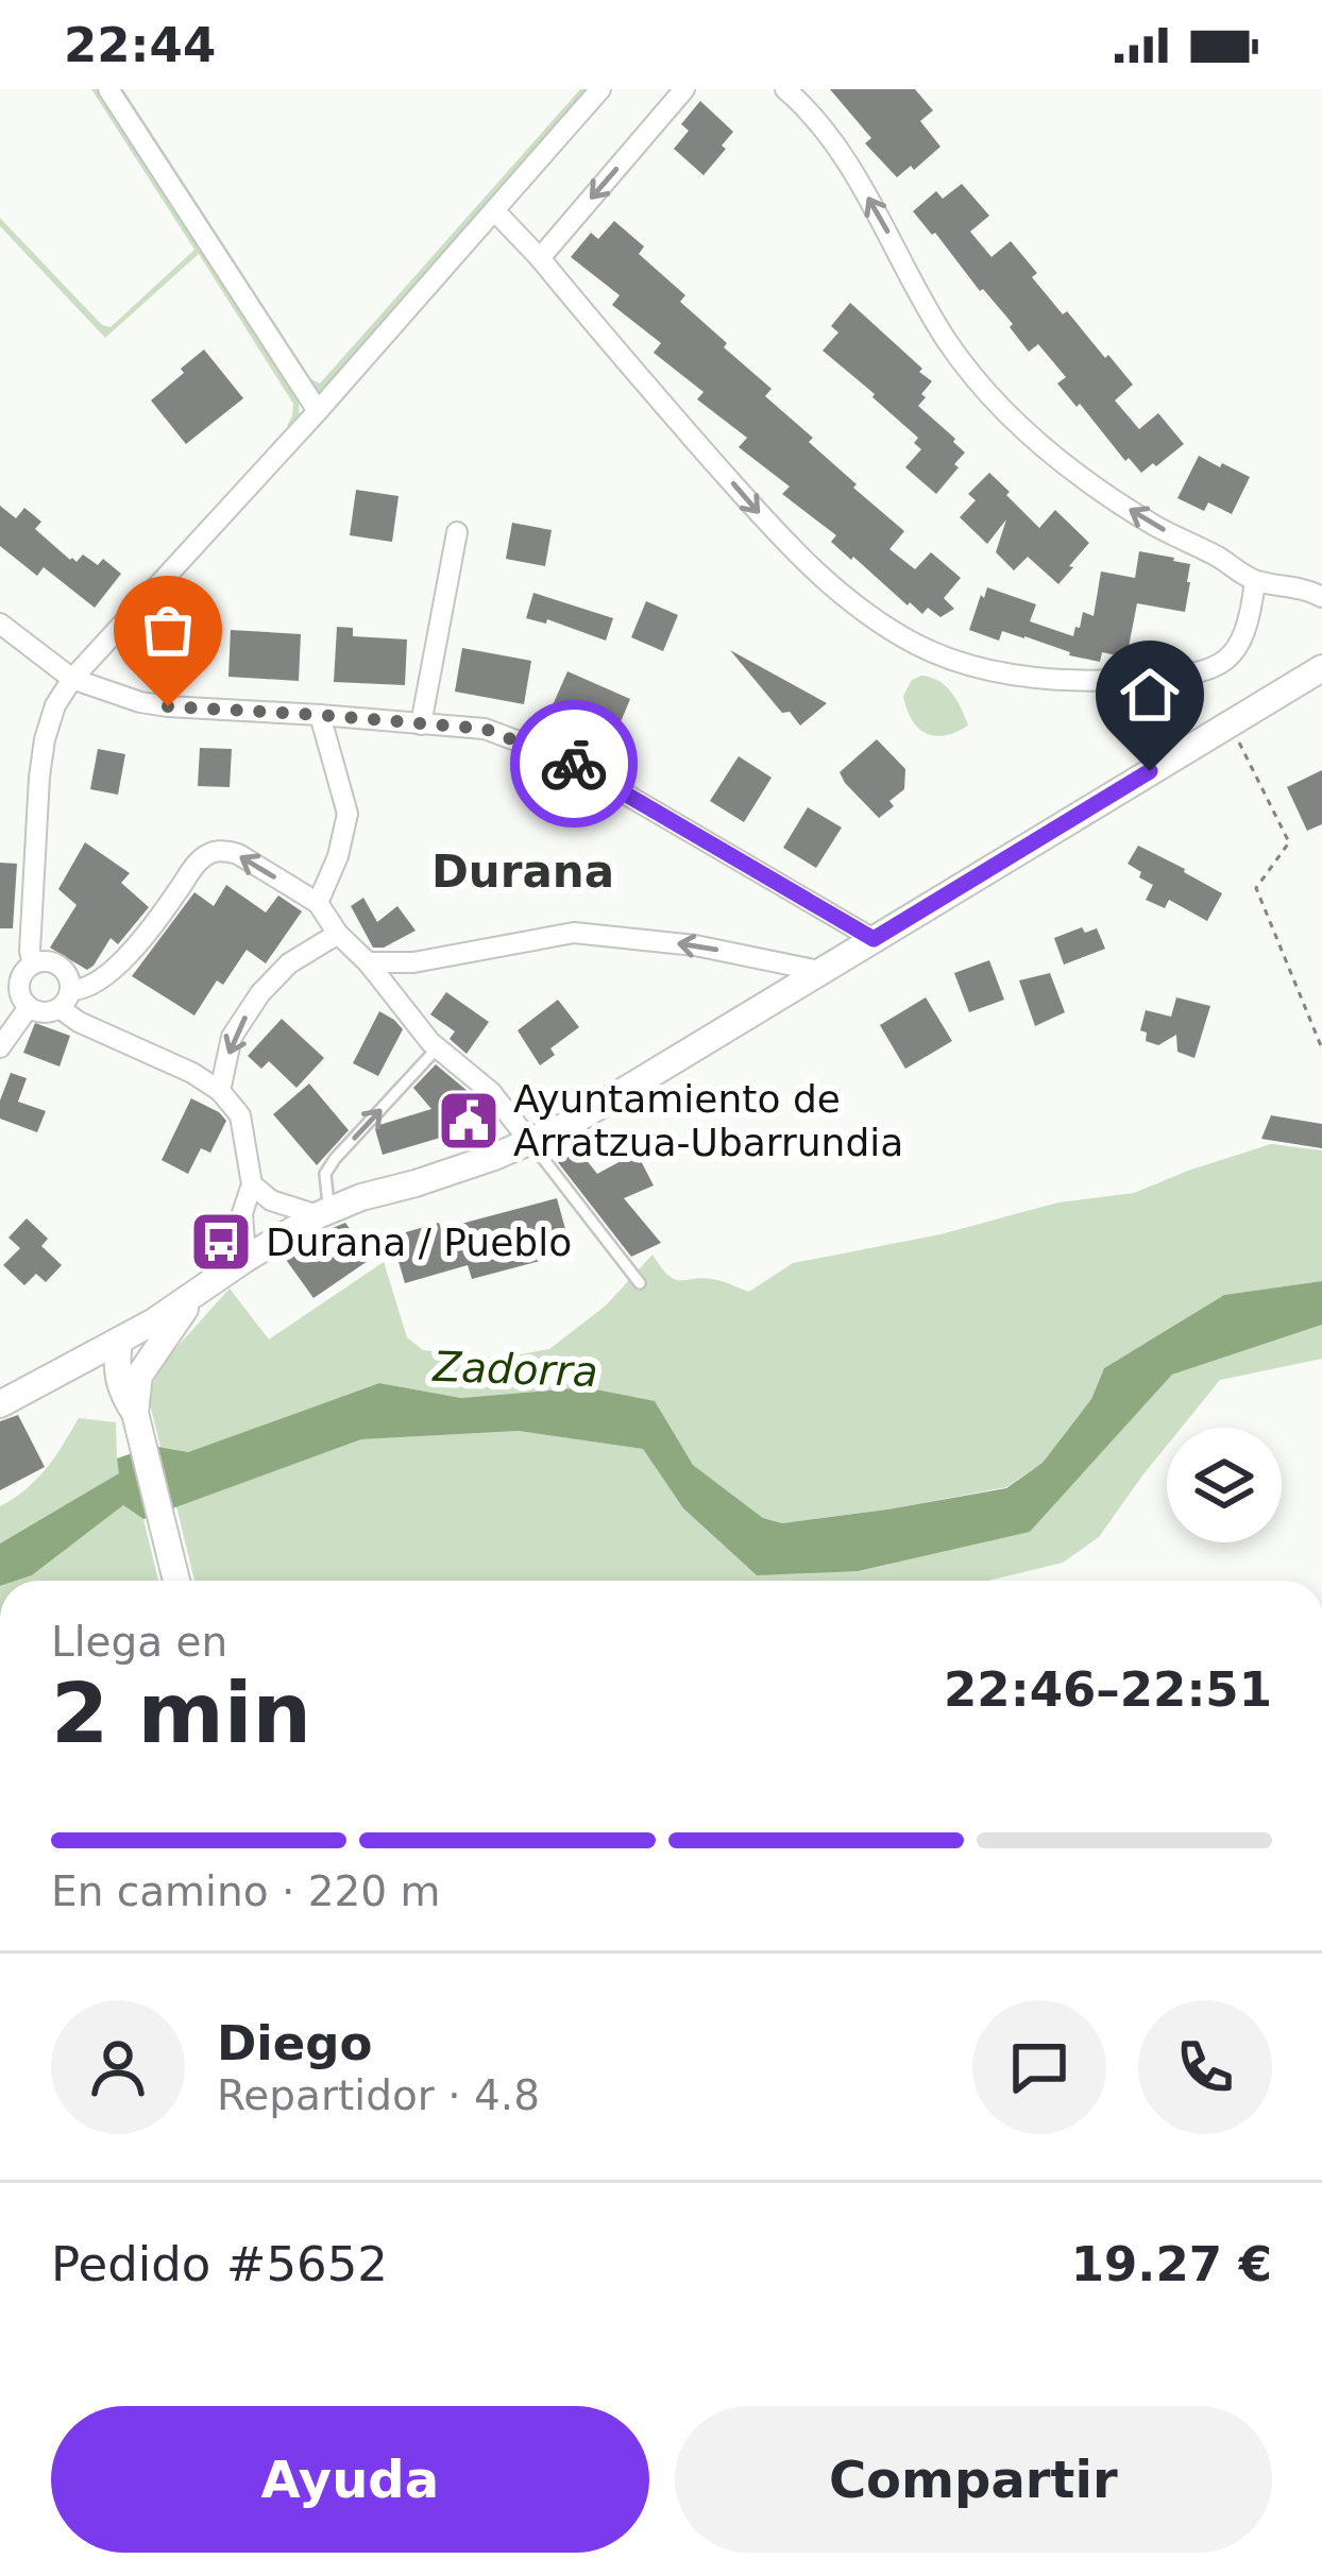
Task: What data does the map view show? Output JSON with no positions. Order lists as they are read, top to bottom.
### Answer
{
  "districts": ["Durana"],
  "water": ["Zadorra"],
  "places": {
    "public building": ["Ayuntamiento de Arratzua-Ubarrundia"],
    "bus stop": ["Durana / Pueblo"]
  },
  "page": {
    "status": "22:44",
    "heading": ["2 min", "Llega en", "22:46–22:51"],
    "panel": [
      "Diego",
      "Repartidor · 4.8",
      "Pedido #5652",
      "19.27 €"
    ],
    "bar": "En camino · 220 m",
    "buttons": ["Ayuda", "Compartir"]
  }
}
